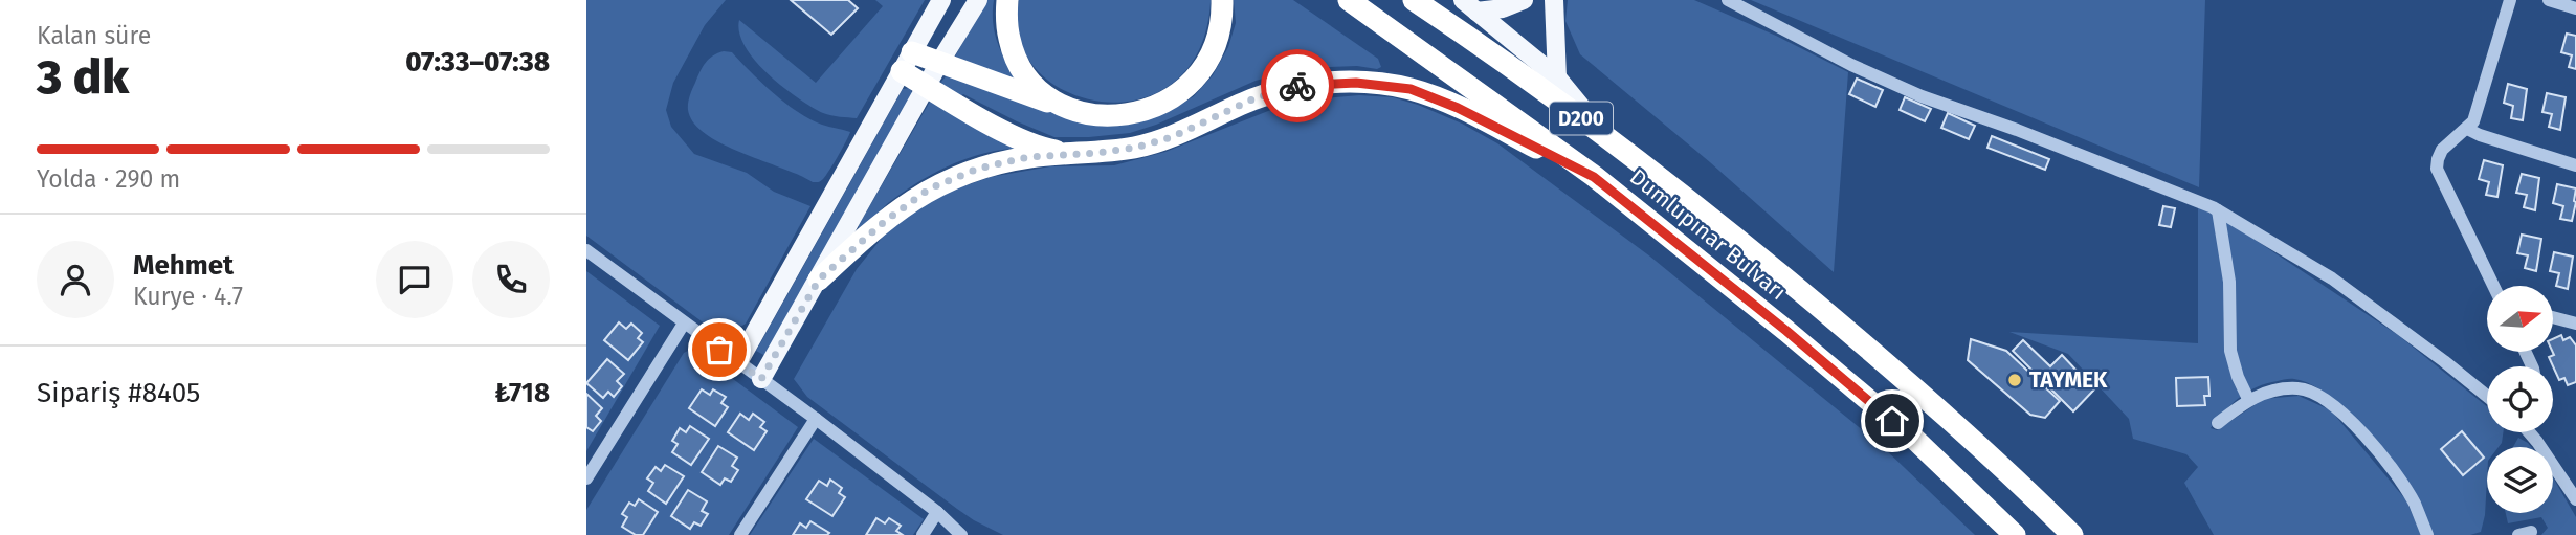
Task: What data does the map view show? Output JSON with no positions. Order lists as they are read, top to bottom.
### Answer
{
  "streets": {
    "highway": ["D200", "Dumlupınar Bulvarı"]
  },
  "places": ["TAYMEK"],
  "north": "right",
  "page": {
    "heading": ["3 dk", "Kalan süre", "07:33–07:38"],
    "panel": [
      "Mehmet",
      "Kurye · 4.7",
      "Sipariş #8405",
      "₺718"
    ],
    "bar": "Yolda · 290 m"
  }
}
